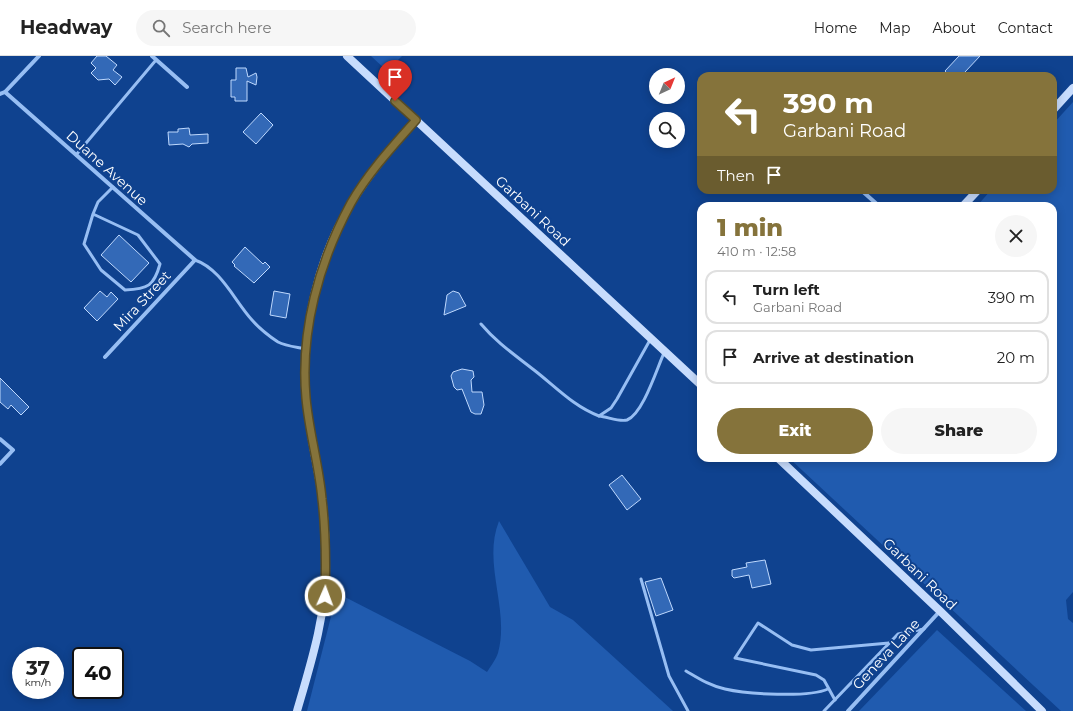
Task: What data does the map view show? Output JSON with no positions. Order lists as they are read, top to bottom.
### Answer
{
  "streets": {
    "street": [
      "Duane Avenue",
      "Garbani Road",
      "Mira Street",
      "Geneva Lane"
    ]
  },
  "crossings": [
    ["Duane Avenue", "Mira Street"],
    ["Garbani Road", "Geneva Lane"]
  ],
  "north": "top right",
  "page": {
    "header": "Headway",
    "search": "Search here",
    "nav": [
      "Home",
      "Map",
      "About",
      "Contact"
    ],
    "turn": ["390 m", "Garbani Road"],
    "then": "Then",
    "heading": ["1 min", "410 m · 12:58"],
    "list": [
      {
        "name": "Turn left",
        "note": "Garbani Road",
        "value": "390 m"
      },
      {
        "name": "Arrive at destination",
        "value": "20 m"
      }
    ],
    "buttons": ["Exit", "Share"],
    "speed": "37 km/h",
    "limit": "40"
  }
}
